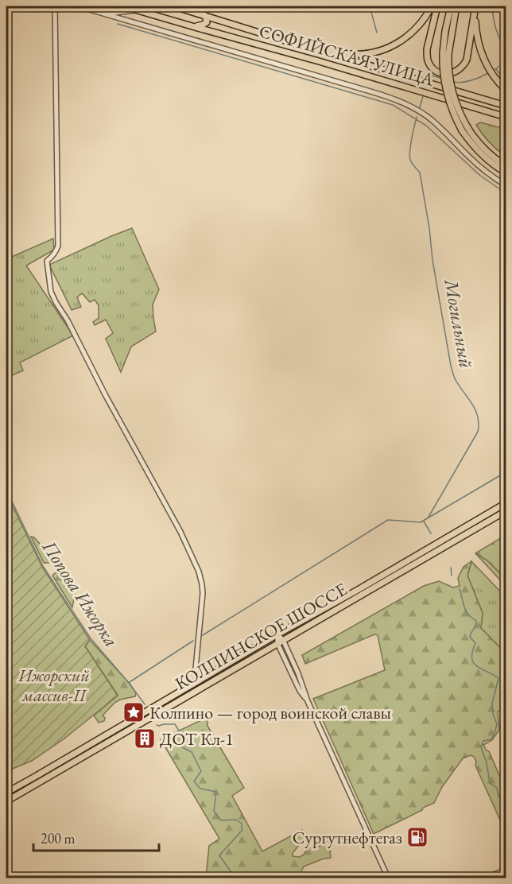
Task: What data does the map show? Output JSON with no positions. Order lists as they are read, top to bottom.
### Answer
{
  "streets": {
    "main road": ["СОФИЙСКАЯ УЛИЦА", "КОЛПИНСКОЕ ШОССЕ"]
  },
  "water": ["Могильный", "Попова Ижорка"],
  "parks": ["Ижорский массив-II"],
  "places": {
    "place": ["Колпино — город воинской славы"],
    "building": ["ДОТ Кл-1"],
    "fuel station": ["Сургутнефтегаз"]
  },
  "scale_bar": "200 m"
}
